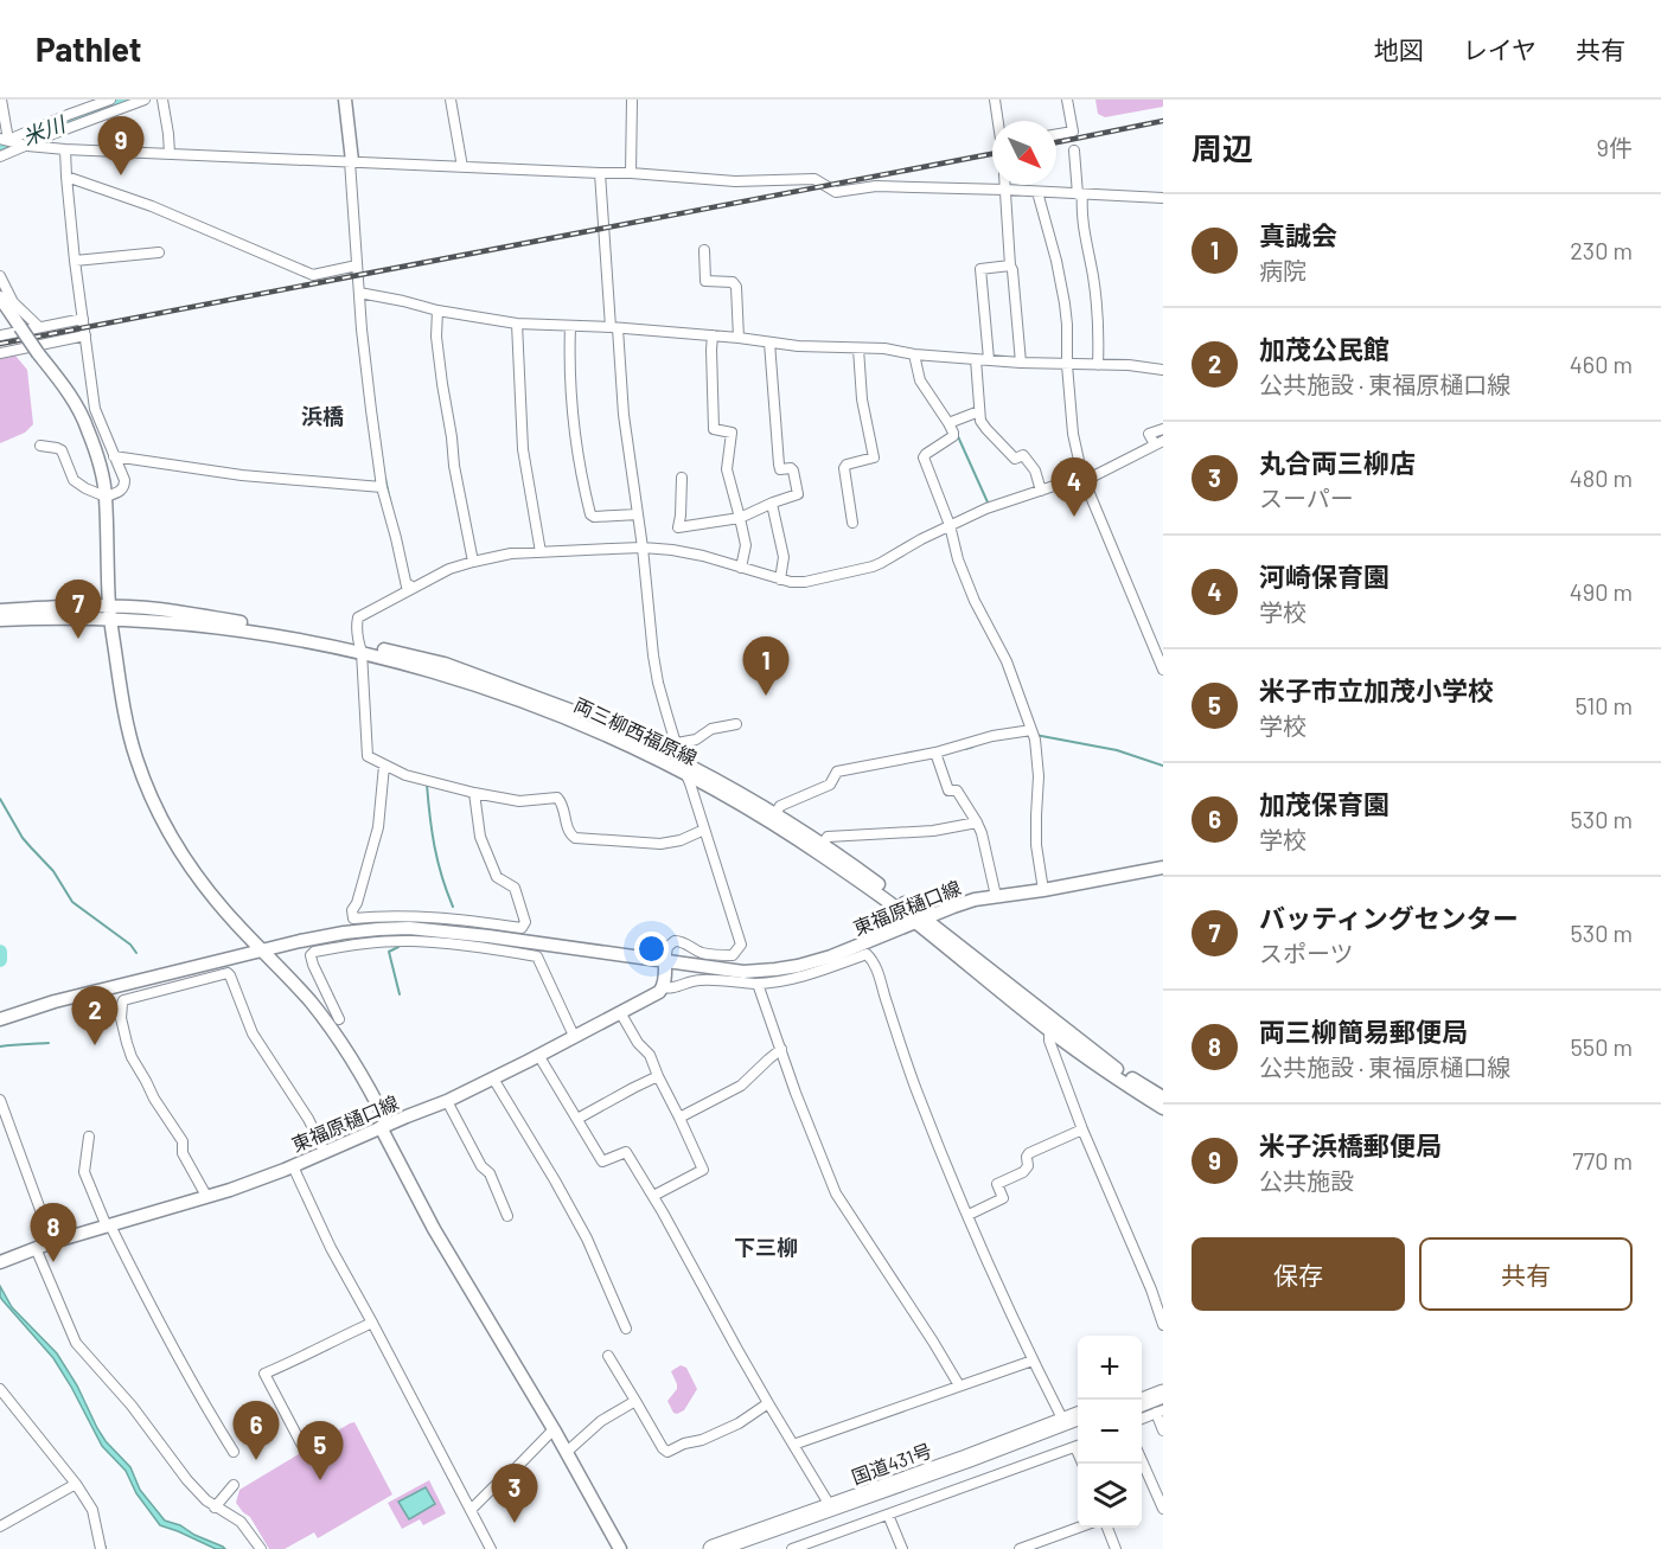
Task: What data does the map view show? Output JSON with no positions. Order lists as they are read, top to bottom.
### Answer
{
  "streets": {
    "highway": ["国道431号"],
    "main road": ["両三柳西福原線", "東福原樋口線"]
  },
  "crossings": [
    ["両三柳西福原線", "東福原樋口線"]
  ],
  "districts": ["浜橋", "下三柳"],
  "water": ["米川"],
  "north": "bottom right",
  "page": {
    "header": "Pathlet",
    "nav": ["地図", "レイヤ", "共有"],
    "heading": ["周辺", "9件"],
    "pins": [
      "9",
      "4",
      "7",
      "1",
      "2",
      "8",
      "6",
      "5",
      "3"
    ],
    "list": [
      {
        "mark": "1",
        "name": "真誠会",
        "note": "病院",
        "value": "230 m"
      },
      {
        "mark": "2",
        "name": "加茂公民館",
        "note": "公共施設 · 東福原樋口線",
        "value": "460 m"
      },
      {
        "mark": "3",
        "name": "丸合両三柳店",
        "note": "スーパー",
        "value": "480 m"
      },
      {
        "mark": "4",
        "name": "河崎保育園",
        "note": "学校",
        "value": "490 m"
      },
      {
        "mark": "5",
        "name": "米子市立加茂小学校",
        "note": "学校",
        "value": "510 m"
      },
      {
        "mark": "6",
        "name": "加茂保育園",
        "note": "学校",
        "value": "530 m"
      },
      {
        "mark": "7",
        "name": "バッティングセンター",
        "note": "スポーツ",
        "value": "530 m"
      },
      {
        "mark": "8",
        "name": "両三柳簡易郵便局",
        "note": "公共施設 · 東福原樋口線",
        "value": "550 m"
      },
      {
        "mark": "9",
        "name": "米子浜橋郵便局",
        "note": "公共施設",
        "value": "770 m"
      }
    ],
    "buttons": ["保存", "共有"],
    "map_buttons": ["+", "−"]
  }
}
